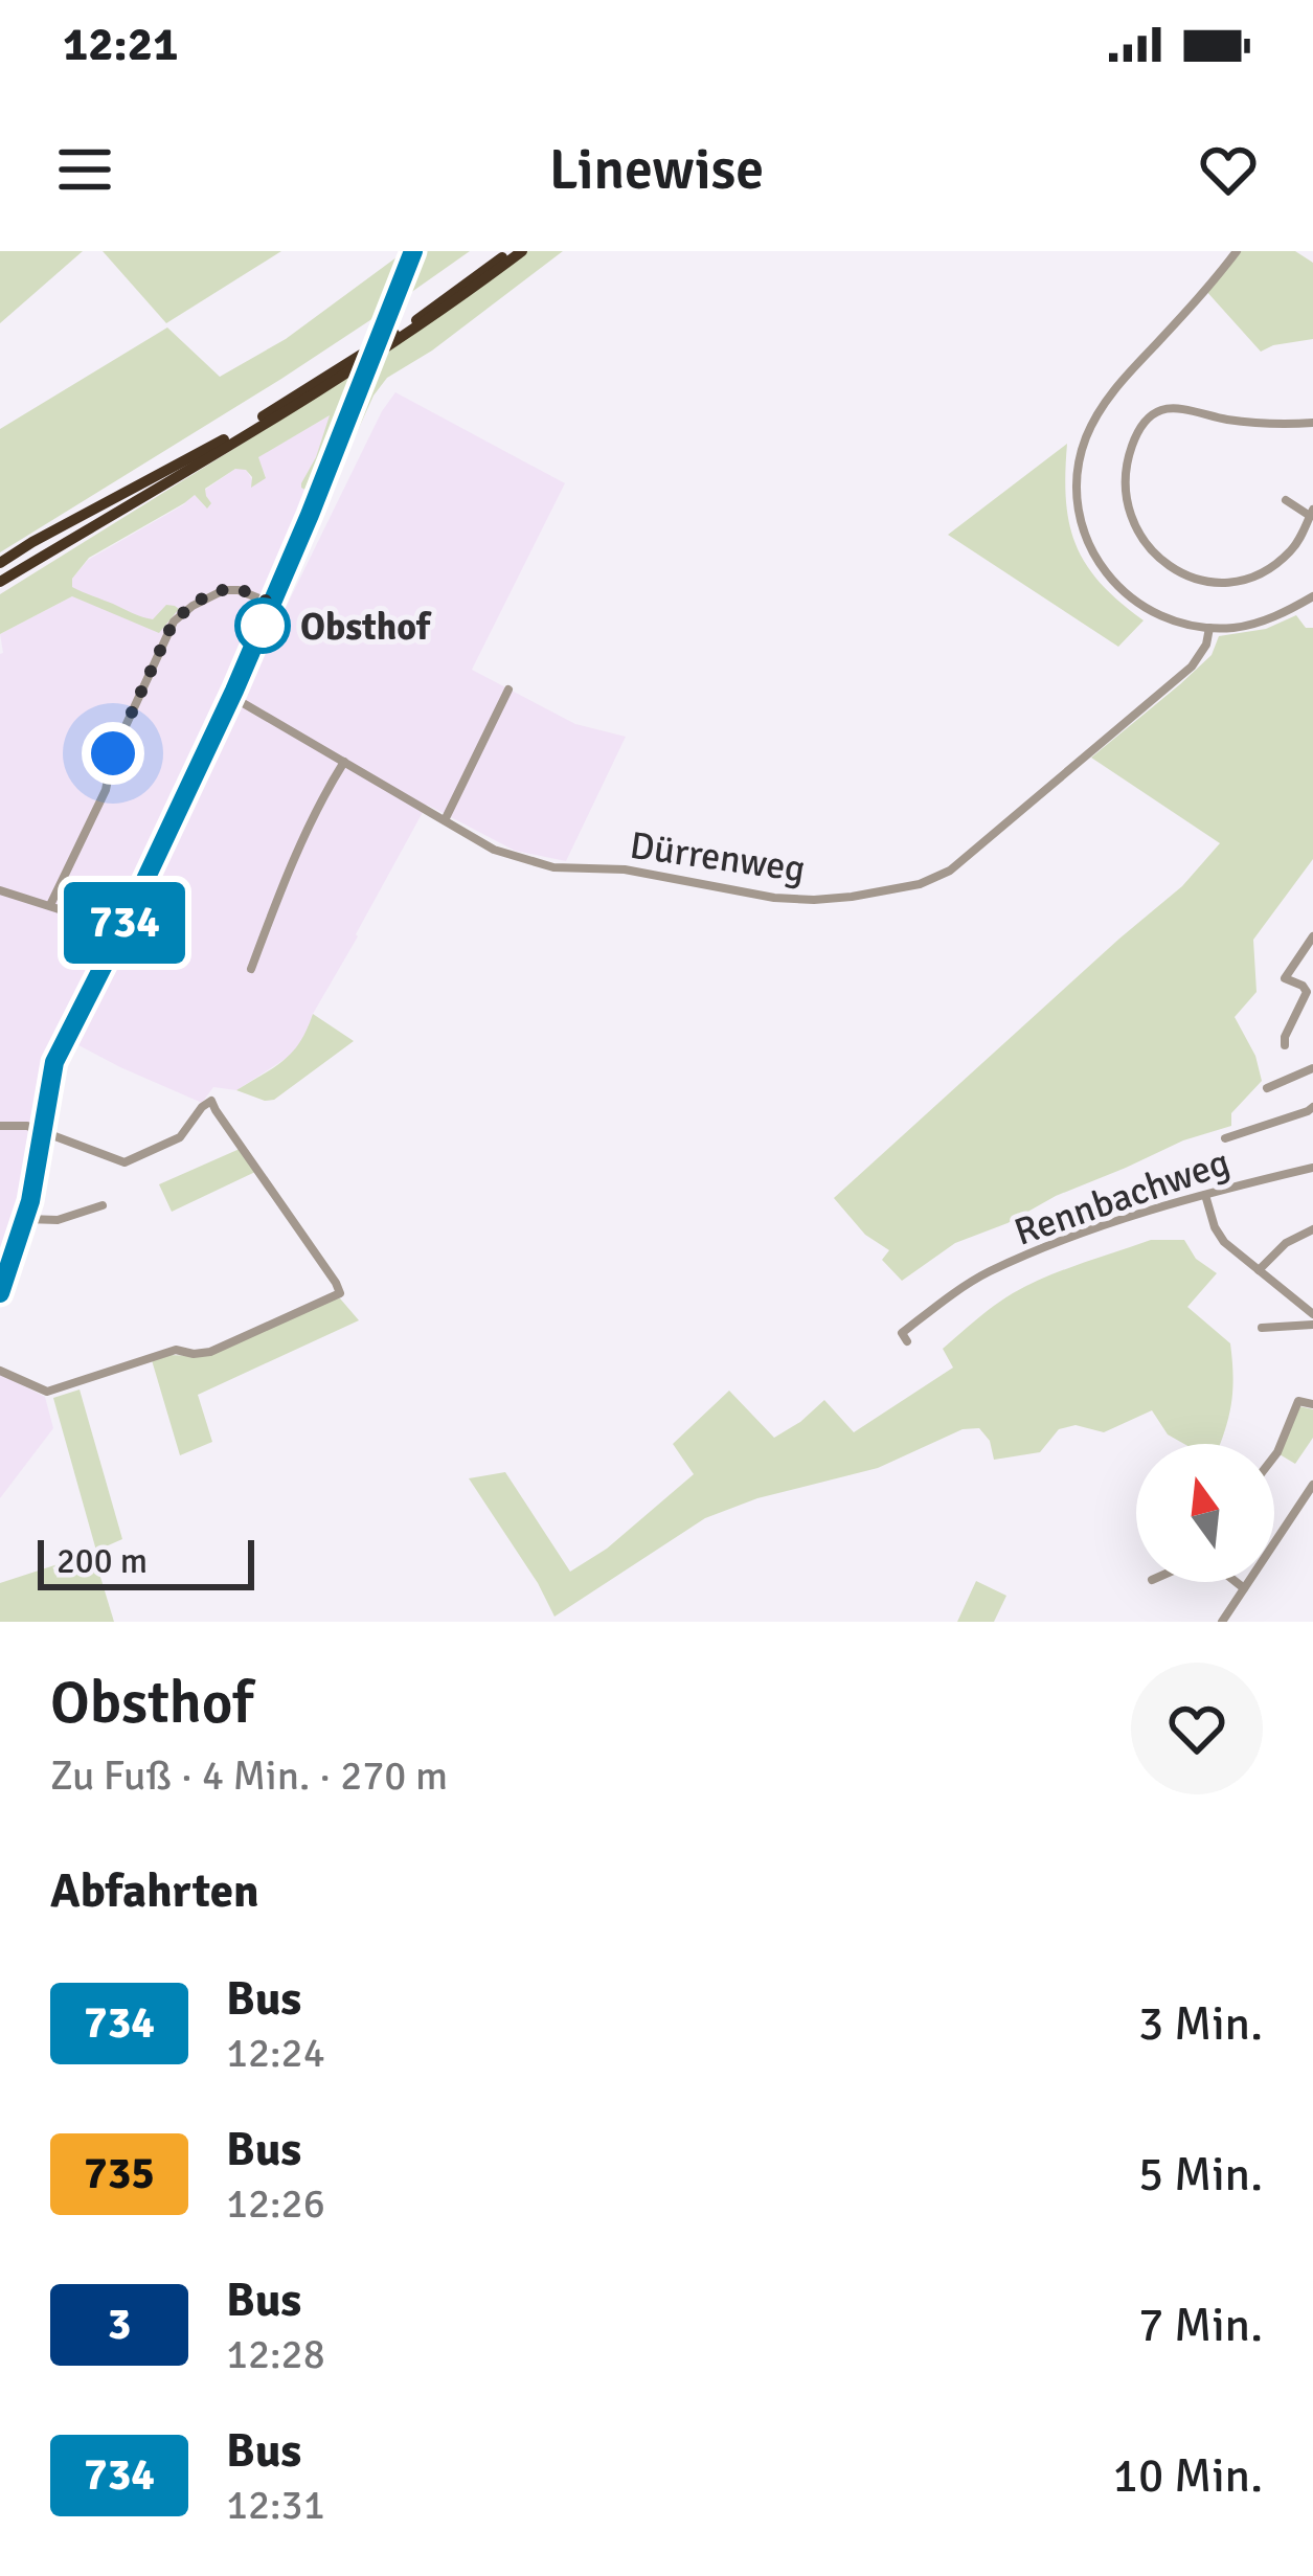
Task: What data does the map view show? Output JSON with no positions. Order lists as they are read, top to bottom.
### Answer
{
  "streets": {
    "street": ["Dürrenweg", "Rennbachweg"]
  },
  "places": ["Obsthof"],
  "lines": ["bus line 734"],
  "scale_bar": "200 m",
  "north": "top",
  "page": {
    "status": "12:21",
    "header": "Linewise",
    "on_map": "734",
    "scale": "200 m",
    "heading": [
      ["Obsthof", "Zu Fuß · 4 Min. · 270 m"],
      "Abfahrten"
    ],
    "list": [
      {
        "mark": "734",
        "name": "Bus",
        "note": "12:24",
        "value": "3 Min."
      },
      {
        "mark": "735",
        "name": "Bus",
        "note": "12:26",
        "value": "5 Min."
      },
      {
        "mark": "3",
        "name": "Bus",
        "note": "12:28",
        "value": "7 Min."
      },
      {
        "mark": "734",
        "name": "Bus",
        "note": "12:31",
        "value": "10 Min."
      }
    ]
  }
}
